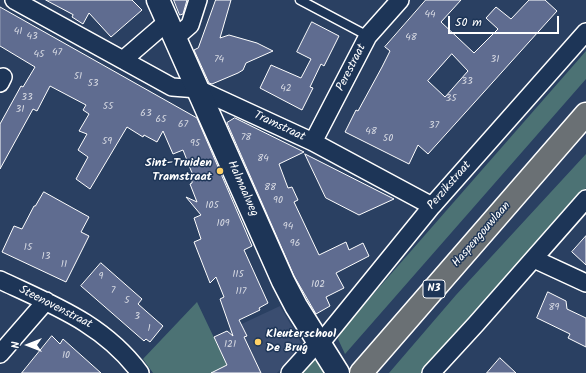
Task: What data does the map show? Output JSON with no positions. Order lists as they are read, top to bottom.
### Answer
{
  "streets": {
    "main road": ["Haspengouwlaan", "N3"],
    "street": [
      "Perestraat",
      "Tramstraat",
      "Perzikstraat",
      "Halmaalweg",
      "Steenovenstraat"
    ]
  },
  "crossings": [
    ["Perestraat", "Tramstraat"],
    ["Tramstraat", "Perzikstraat"],
    ["Tramstraat", "Halmaalweg"],
    ["Perzikstraat", "Halmaalweg"]
  ],
  "places": ["Sint-Truiden Tramstraat", "Kleuterschool De Brug"],
  "house_numbers": [
    "44",
    "41",
    "43",
    "48",
    "47",
    "45",
    "74",
    "31",
    "51",
    "33",
    "53",
    "42",
    "33",
    "35",
    "55",
    "31",
    "63",
    "65",
    "67",
    "37",
    "48",
    "78",
    "50",
    "59",
    "95",
    "84",
    "88",
    "90",
    "105",
    "109",
    "94",
    "96",
    "15",
    "13",
    "11",
    "115",
    "9",
    "102",
    "7",
    "117",
    "5",
    "89",
    "3",
    "1",
    "121",
    "10"
  ],
  "scale_bar": "50 m",
  "north": "left"
}
